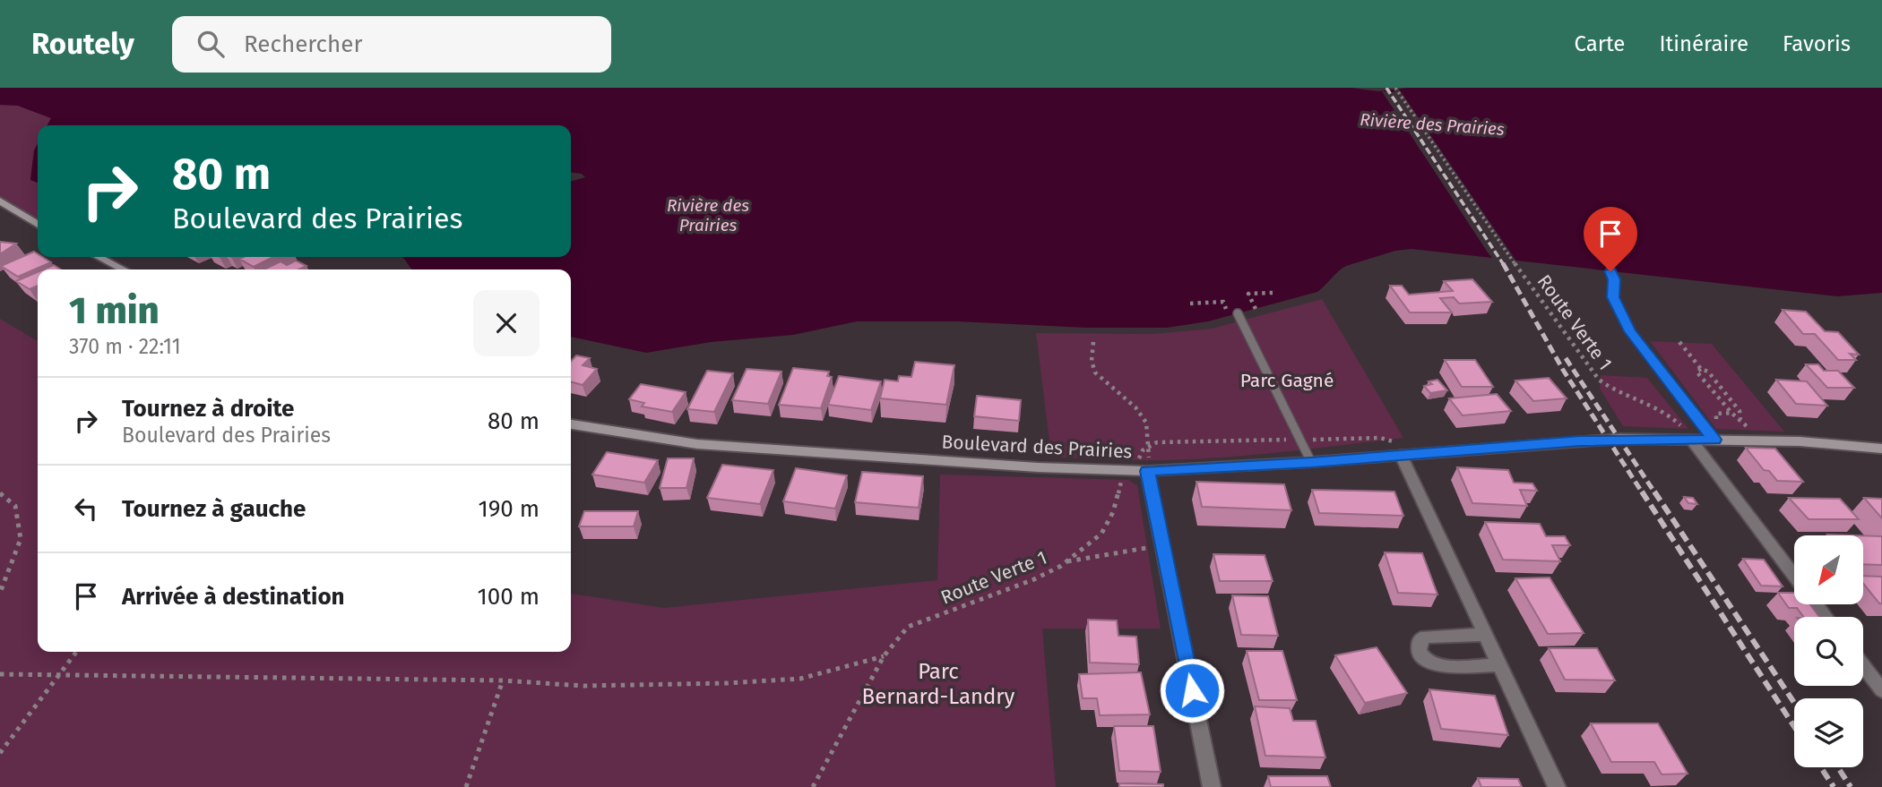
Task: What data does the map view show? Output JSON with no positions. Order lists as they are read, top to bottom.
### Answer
{
  "streets": {
    "street": ["Boulevard des Prairies"],
    "path": ["Route Verte 1"]
  },
  "crossings": [
    ["Route Verte 1", "Boulevard des Prairies"]
  ],
  "water": ["Rivière des Prairies"],
  "parks": ["Parc Gagné", "Parc Bernard-Landry"],
  "north": "bottom left",
  "page": {
    "header": "Routely",
    "search": "Rechercher",
    "nav": ["Carte", "Itinéraire", "Favoris"],
    "turn": ["80 m", "Boulevard des Prairies"],
    "heading": ["1 min", "370 m · 22:11"],
    "list": [
      {
        "name": "Tournez à droite",
        "note": "Boulevard des Prairies",
        "value": "80 m"
      },
      {
        "name": "Tournez à gauche",
        "value": "190 m"
      },
      {
        "name": "Arrivée à destination",
        "value": "100 m"
      }
    ]
  }
}
